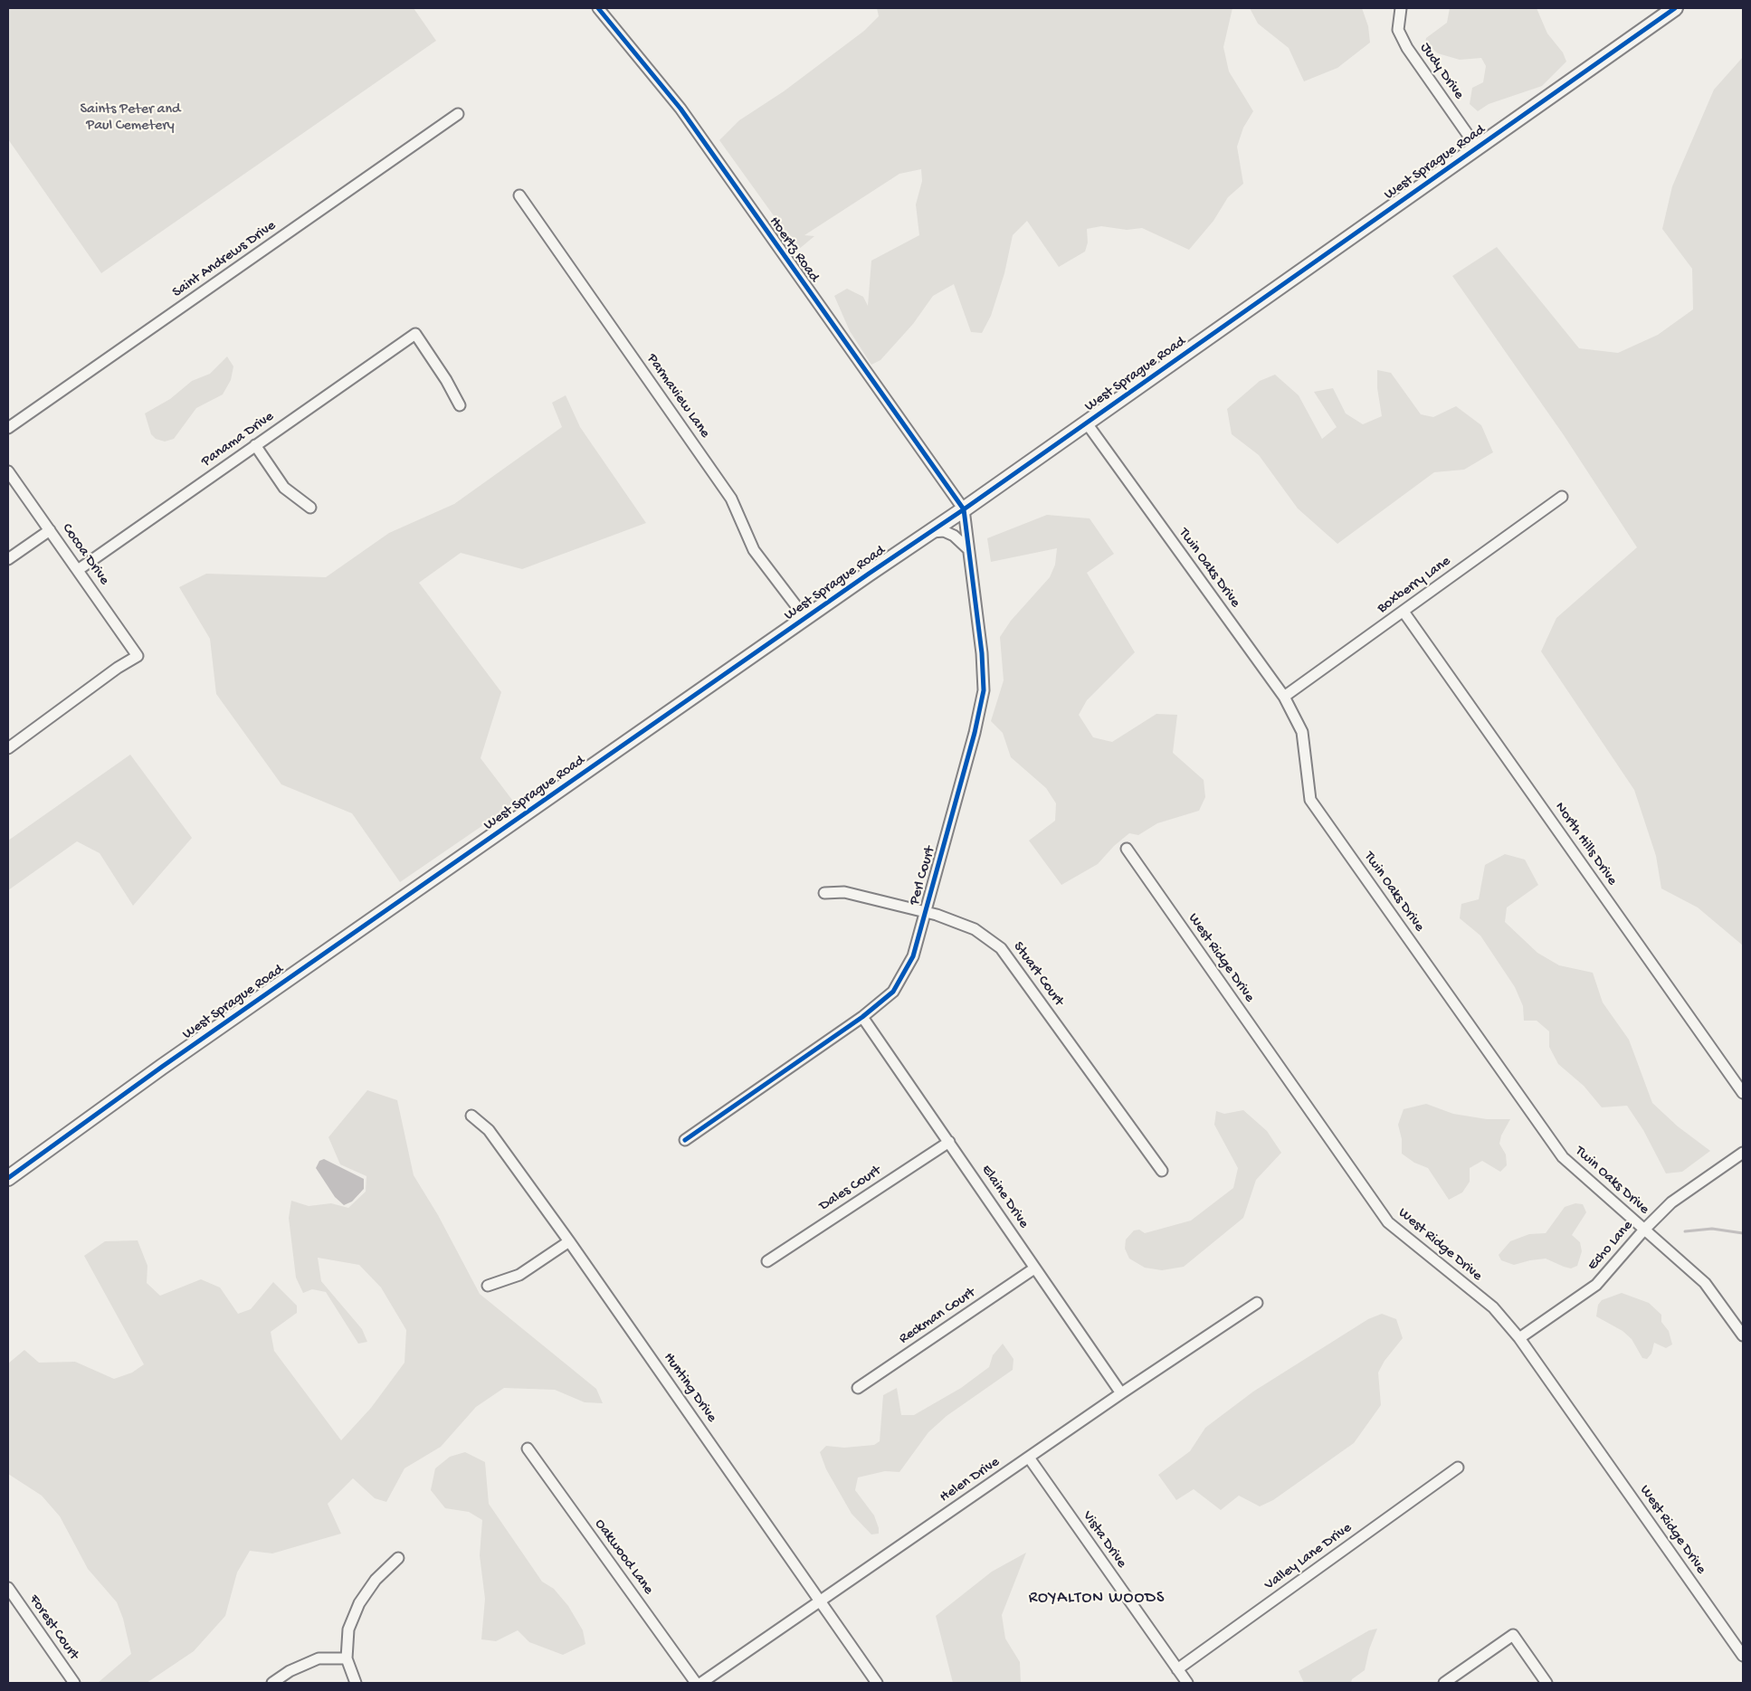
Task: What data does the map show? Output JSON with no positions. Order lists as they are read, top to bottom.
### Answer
{
  "streets": {
    "street": [
      "Judy Drive",
      "West Sprague Road",
      "Hoertz Road",
      "Saint Andrews Drive",
      "Parmaview Lane",
      "Panama Drive",
      "Cocoa Drive",
      "Twin Oaks Drive",
      "Boxberry Lane",
      "North Hills Drive",
      "Perl Court",
      "West Ridge Drive",
      "Stuart Court",
      "Dales Court",
      "Elaine Drive",
      "Echo Lane",
      "Reckman Court",
      "Hunting Drive",
      "Helen Drive",
      "Vista Drive",
      "Oakwood Lane",
      "Valley Lane Drive",
      "Forest Court"
    ]
  },
  "crossings": [
    ["Judy Drive", "West Sprague Road"],
    ["West Sprague Road", "Hoertz Road"],
    ["West Sprague Road", "Parmaview Lane"],
    ["West Sprague Road", "Twin Oaks Drive"],
    ["West Sprague Road", "Perl Court"],
    ["Hoertz Road", "Perl Court"],
    ["Panama Drive", "Cocoa Drive"],
    ["Twin Oaks Drive", "Boxberry Lane"],
    ["Twin Oaks Drive", "Echo Lane"],
    ["Boxberry Lane", "North Hills Drive"],
    ["Perl Court", "Stuart Court"],
    ["Perl Court", "Elaine Drive"],
    ["West Ridge Drive", "Echo Lane"],
    ["Dales Court", "Elaine Drive"],
    ["Elaine Drive", "Reckman Court"],
    ["Elaine Drive", "Helen Drive"],
    ["Hunting Drive", "Helen Drive"],
    ["Helen Drive", "Vista Drive"],
    ["Vista Drive", "Valley Lane Drive"]
  ],
  "districts": ["ROYALTON WOODS"],
  "parks": ["Saints Peter and Paul Cemetery"]
}
